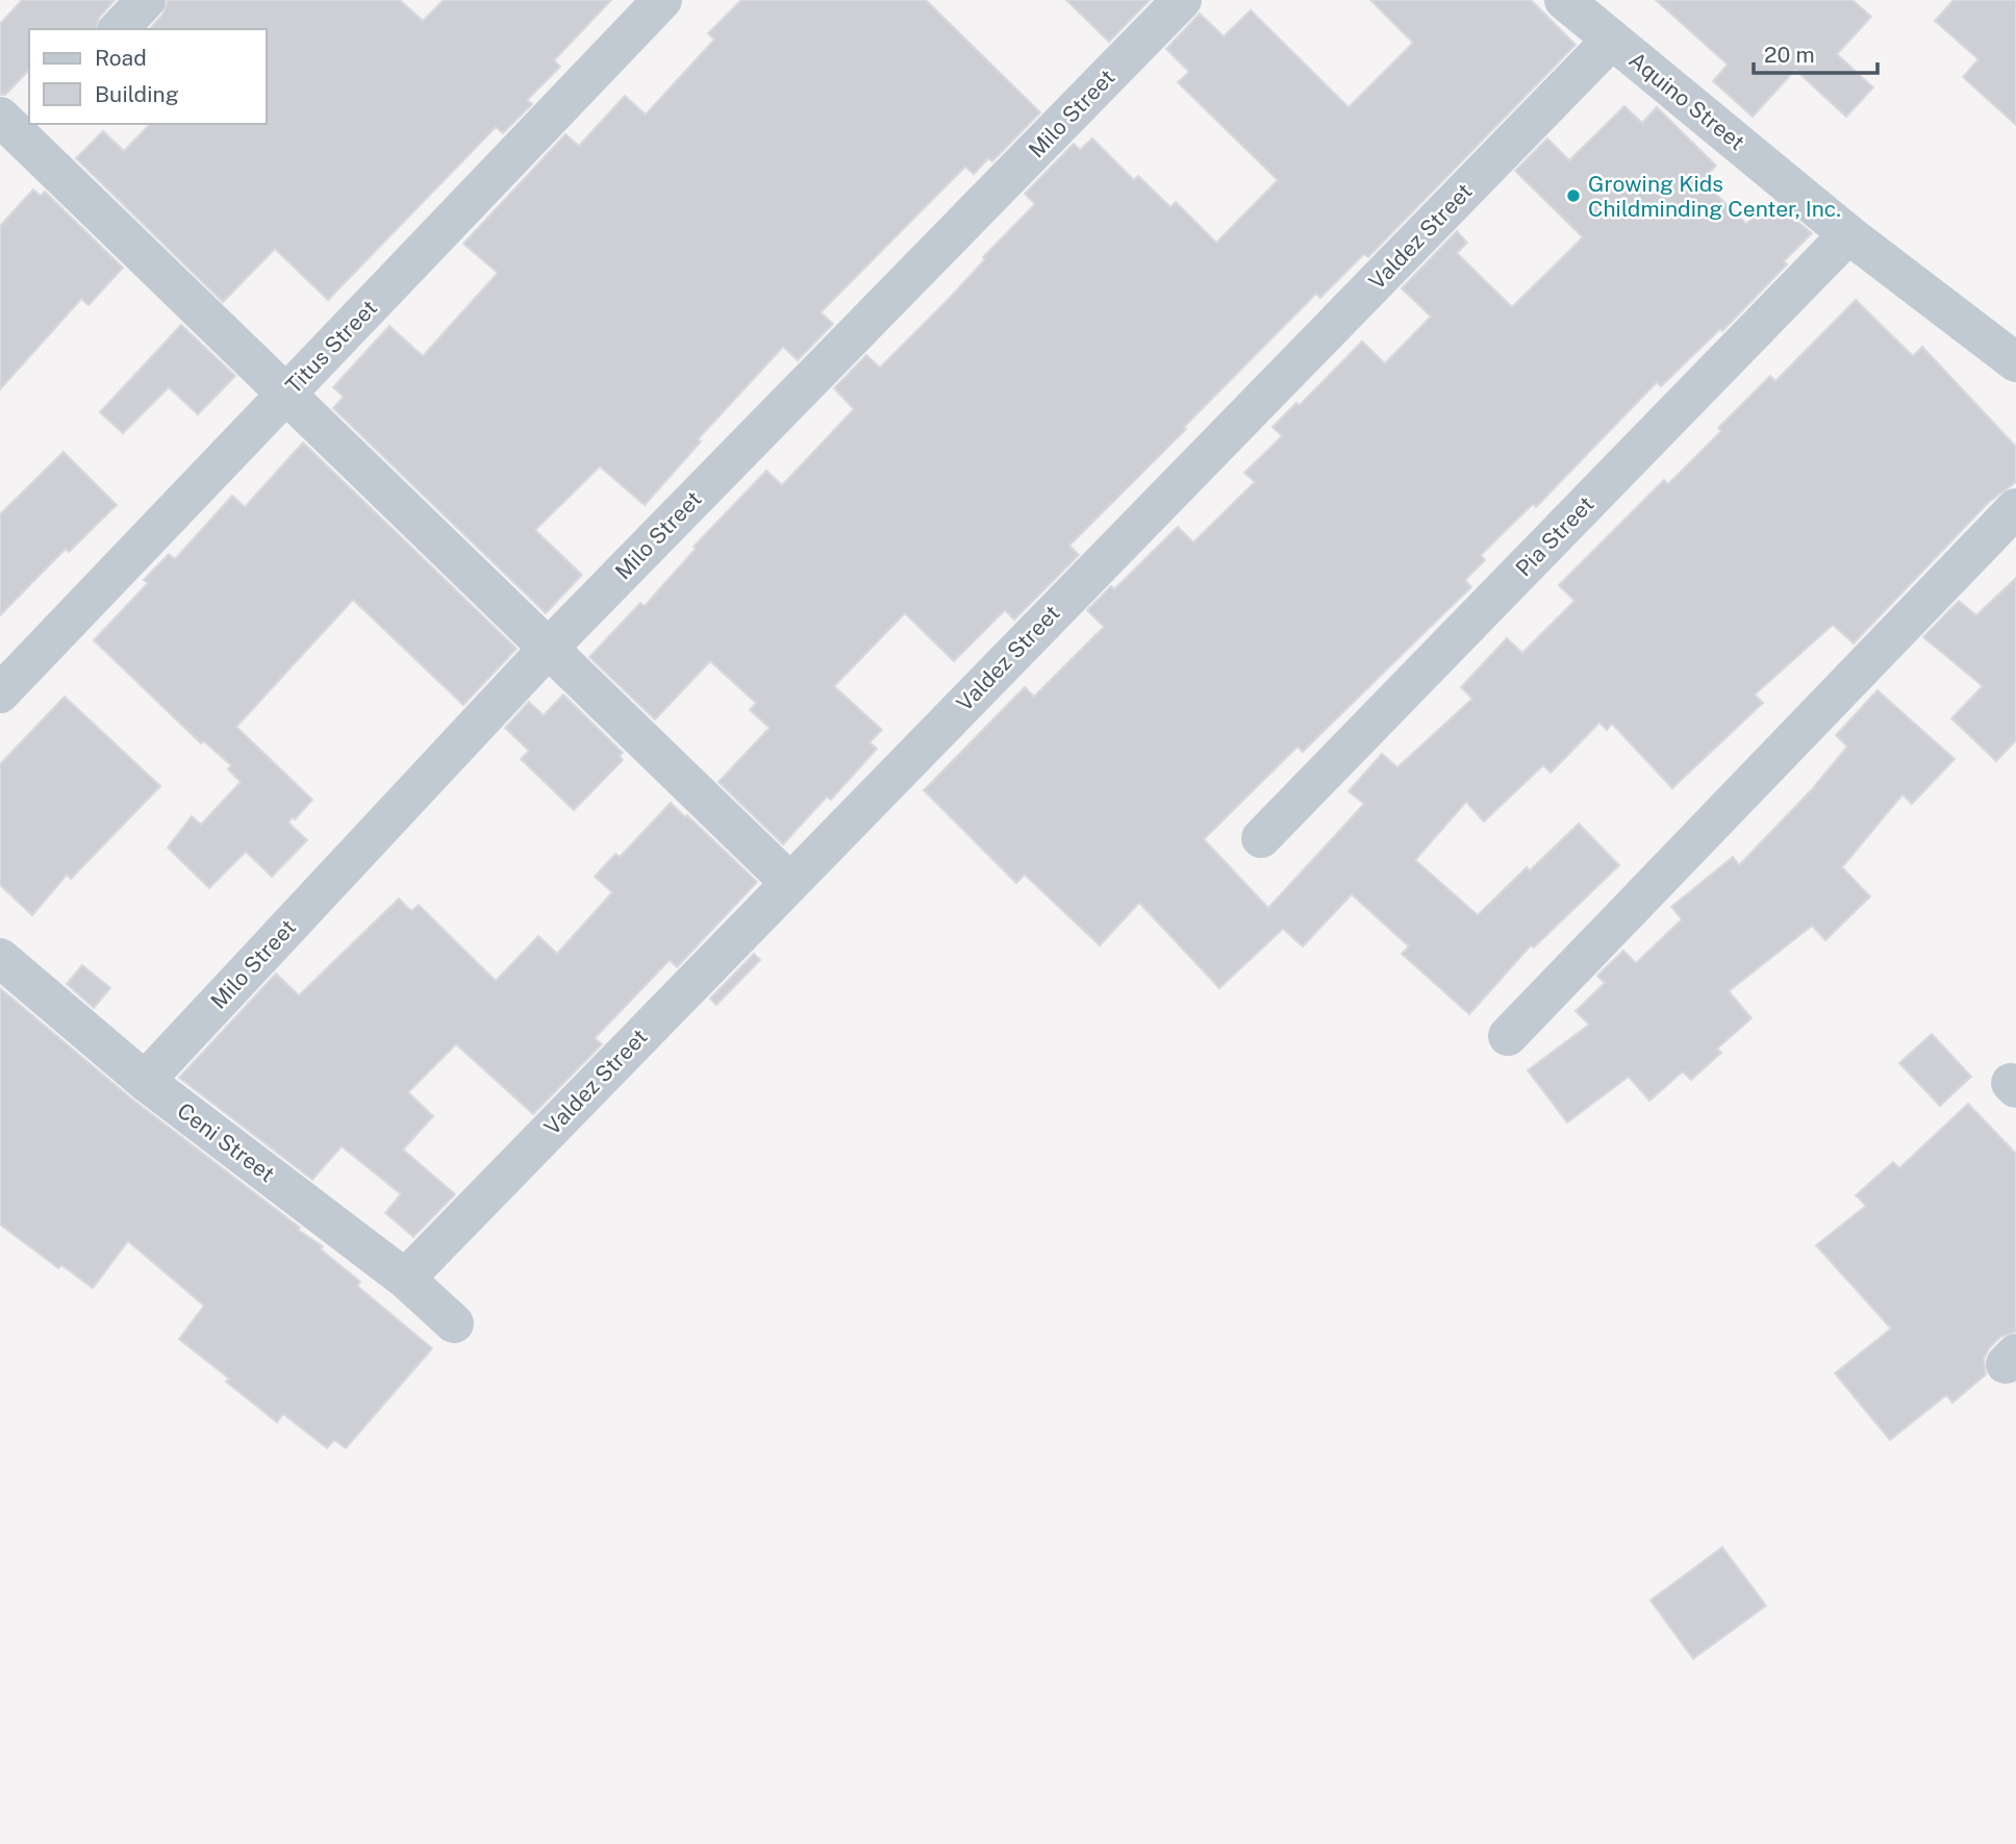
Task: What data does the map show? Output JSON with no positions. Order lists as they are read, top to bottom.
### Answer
{
  "streets": {
    "street": [
      "Aquino Street",
      "Milo Street",
      "Valdez Street",
      "Titus Street",
      "Pia Street",
      "Ceni Street"
    ]
  },
  "crossings": [
    ["Aquino Street", "Valdez Street"],
    ["Aquino Street", "Pia Street"],
    ["Milo Street", "Ceni Street"],
    ["Valdez Street", "Ceni Street"]
  ],
  "places": ["Growing Kids Childminding Center, Inc."],
  "legend": ["Road", "Building"],
  "scale_bar": "20 m"
}
